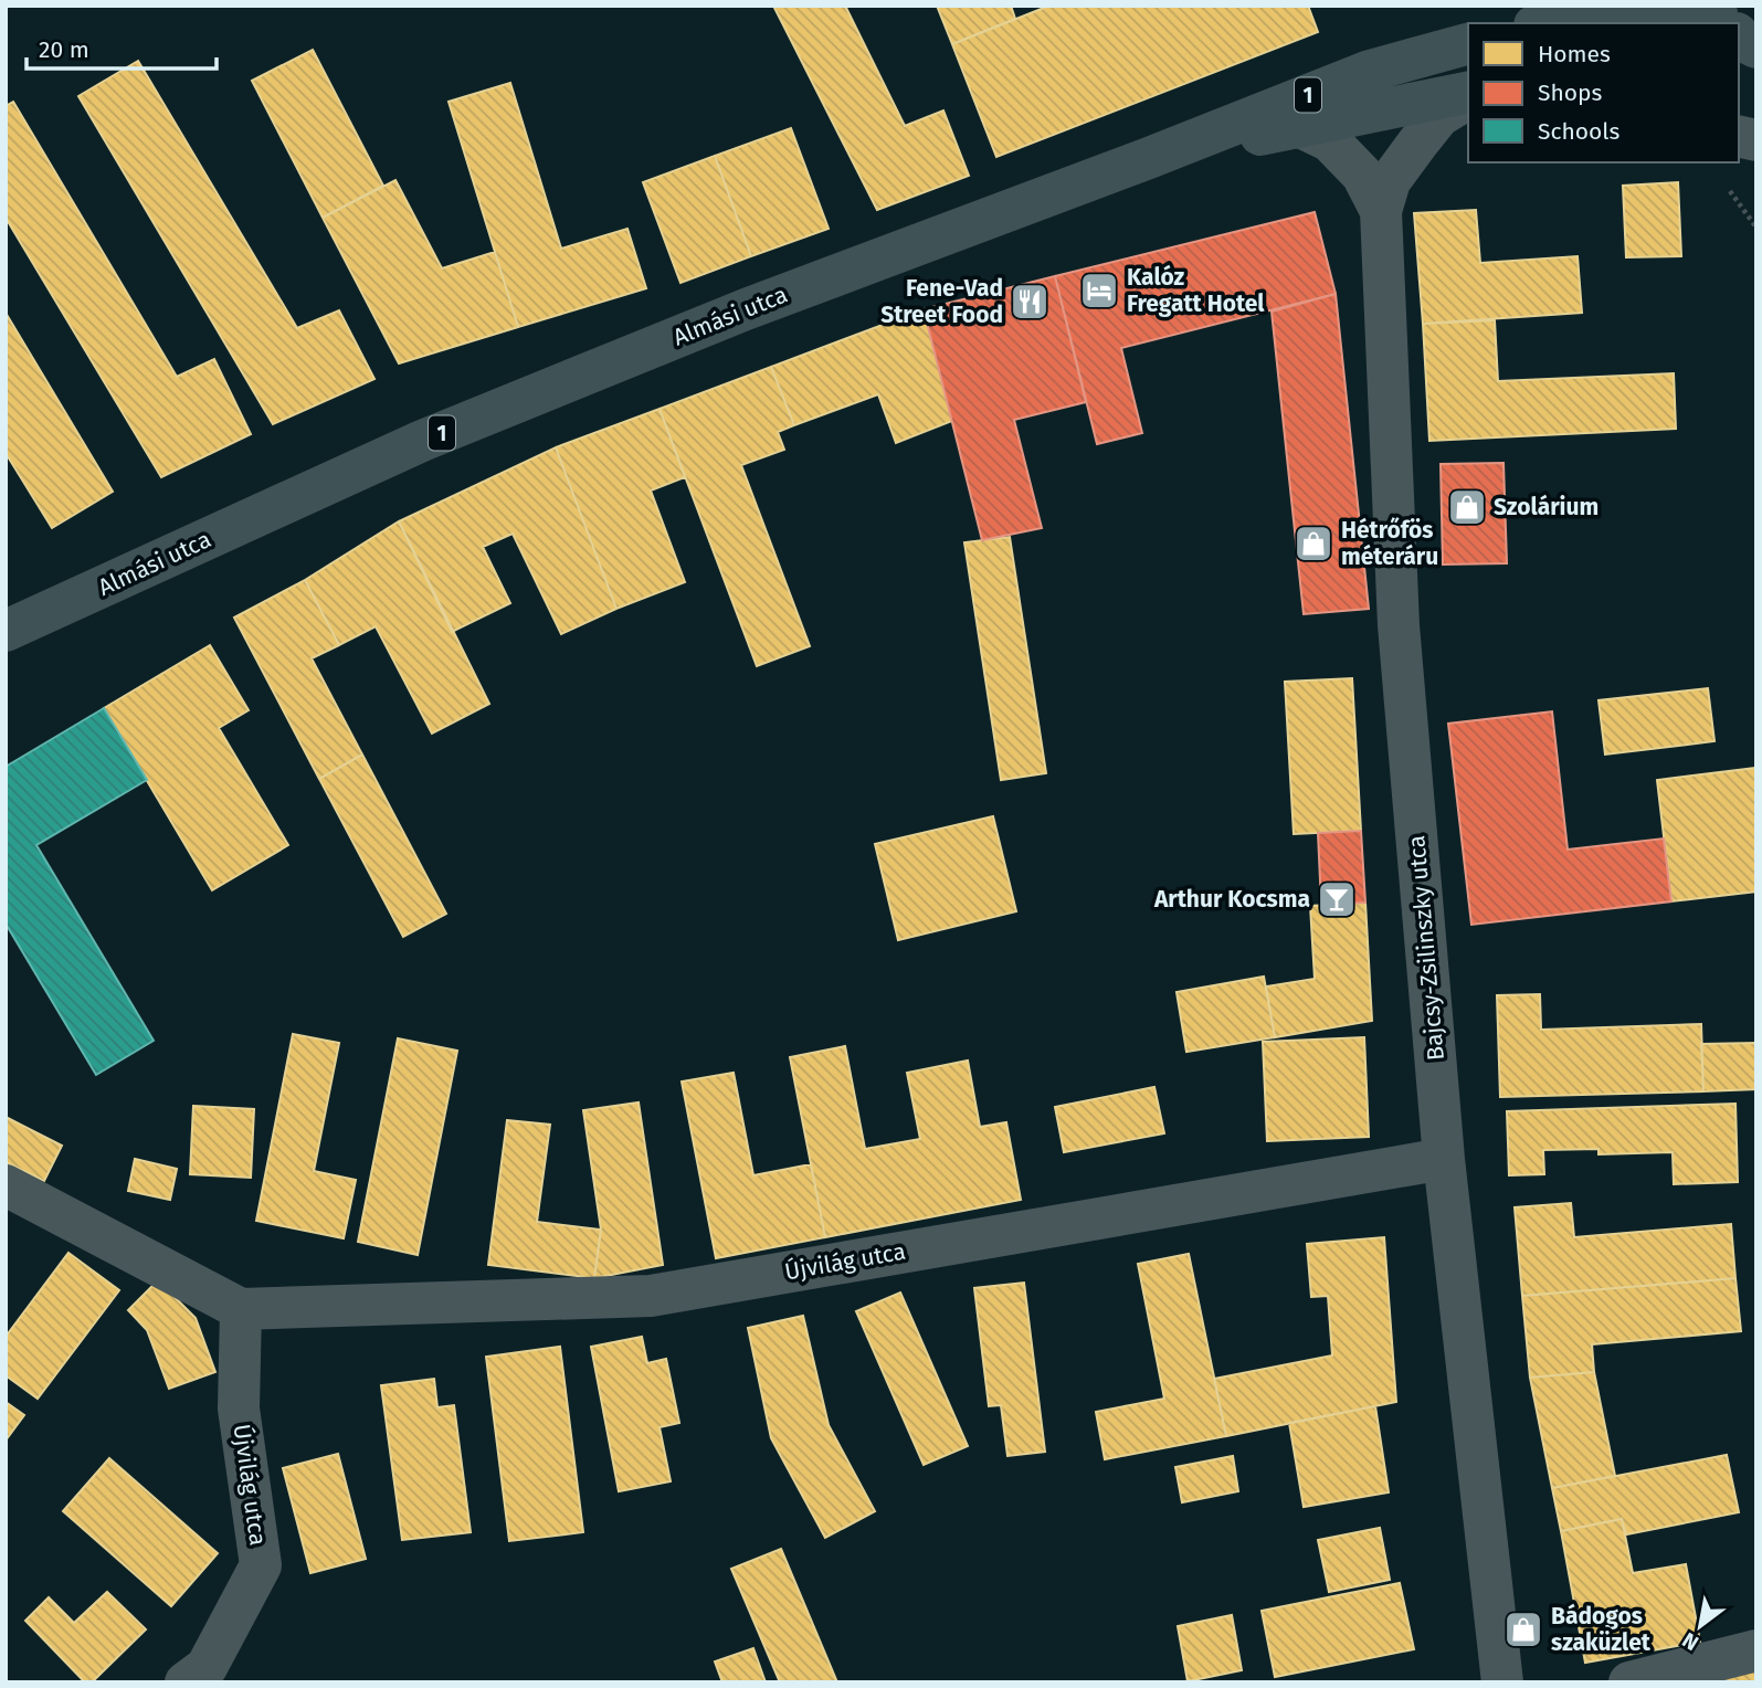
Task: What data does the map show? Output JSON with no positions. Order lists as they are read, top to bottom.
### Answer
{
  "streets": {
    "main road": ["1", "Almási utca"],
    "street": ["Bajcsy-Zsilinszky utca", "Újvilág utca"]
  },
  "crossings": [
    ["Bajcsy-Zsilinszky utca", "Újvilág utca"]
  ],
  "places": {
    "hotel": ["Kalóz Fregatt Hotel"],
    "restaurant": ["Fene-Vad Street Food"],
    "shop": ["Szolárium", "Hétrőfös méteráru", "Bádogos szaküzlet"],
    "bar": ["Arthur Kocsma"]
  },
  "legend": ["Homes", "Shops", "Schools"],
  "scale_bar": "20 m",
  "north": "bottom left"
}
